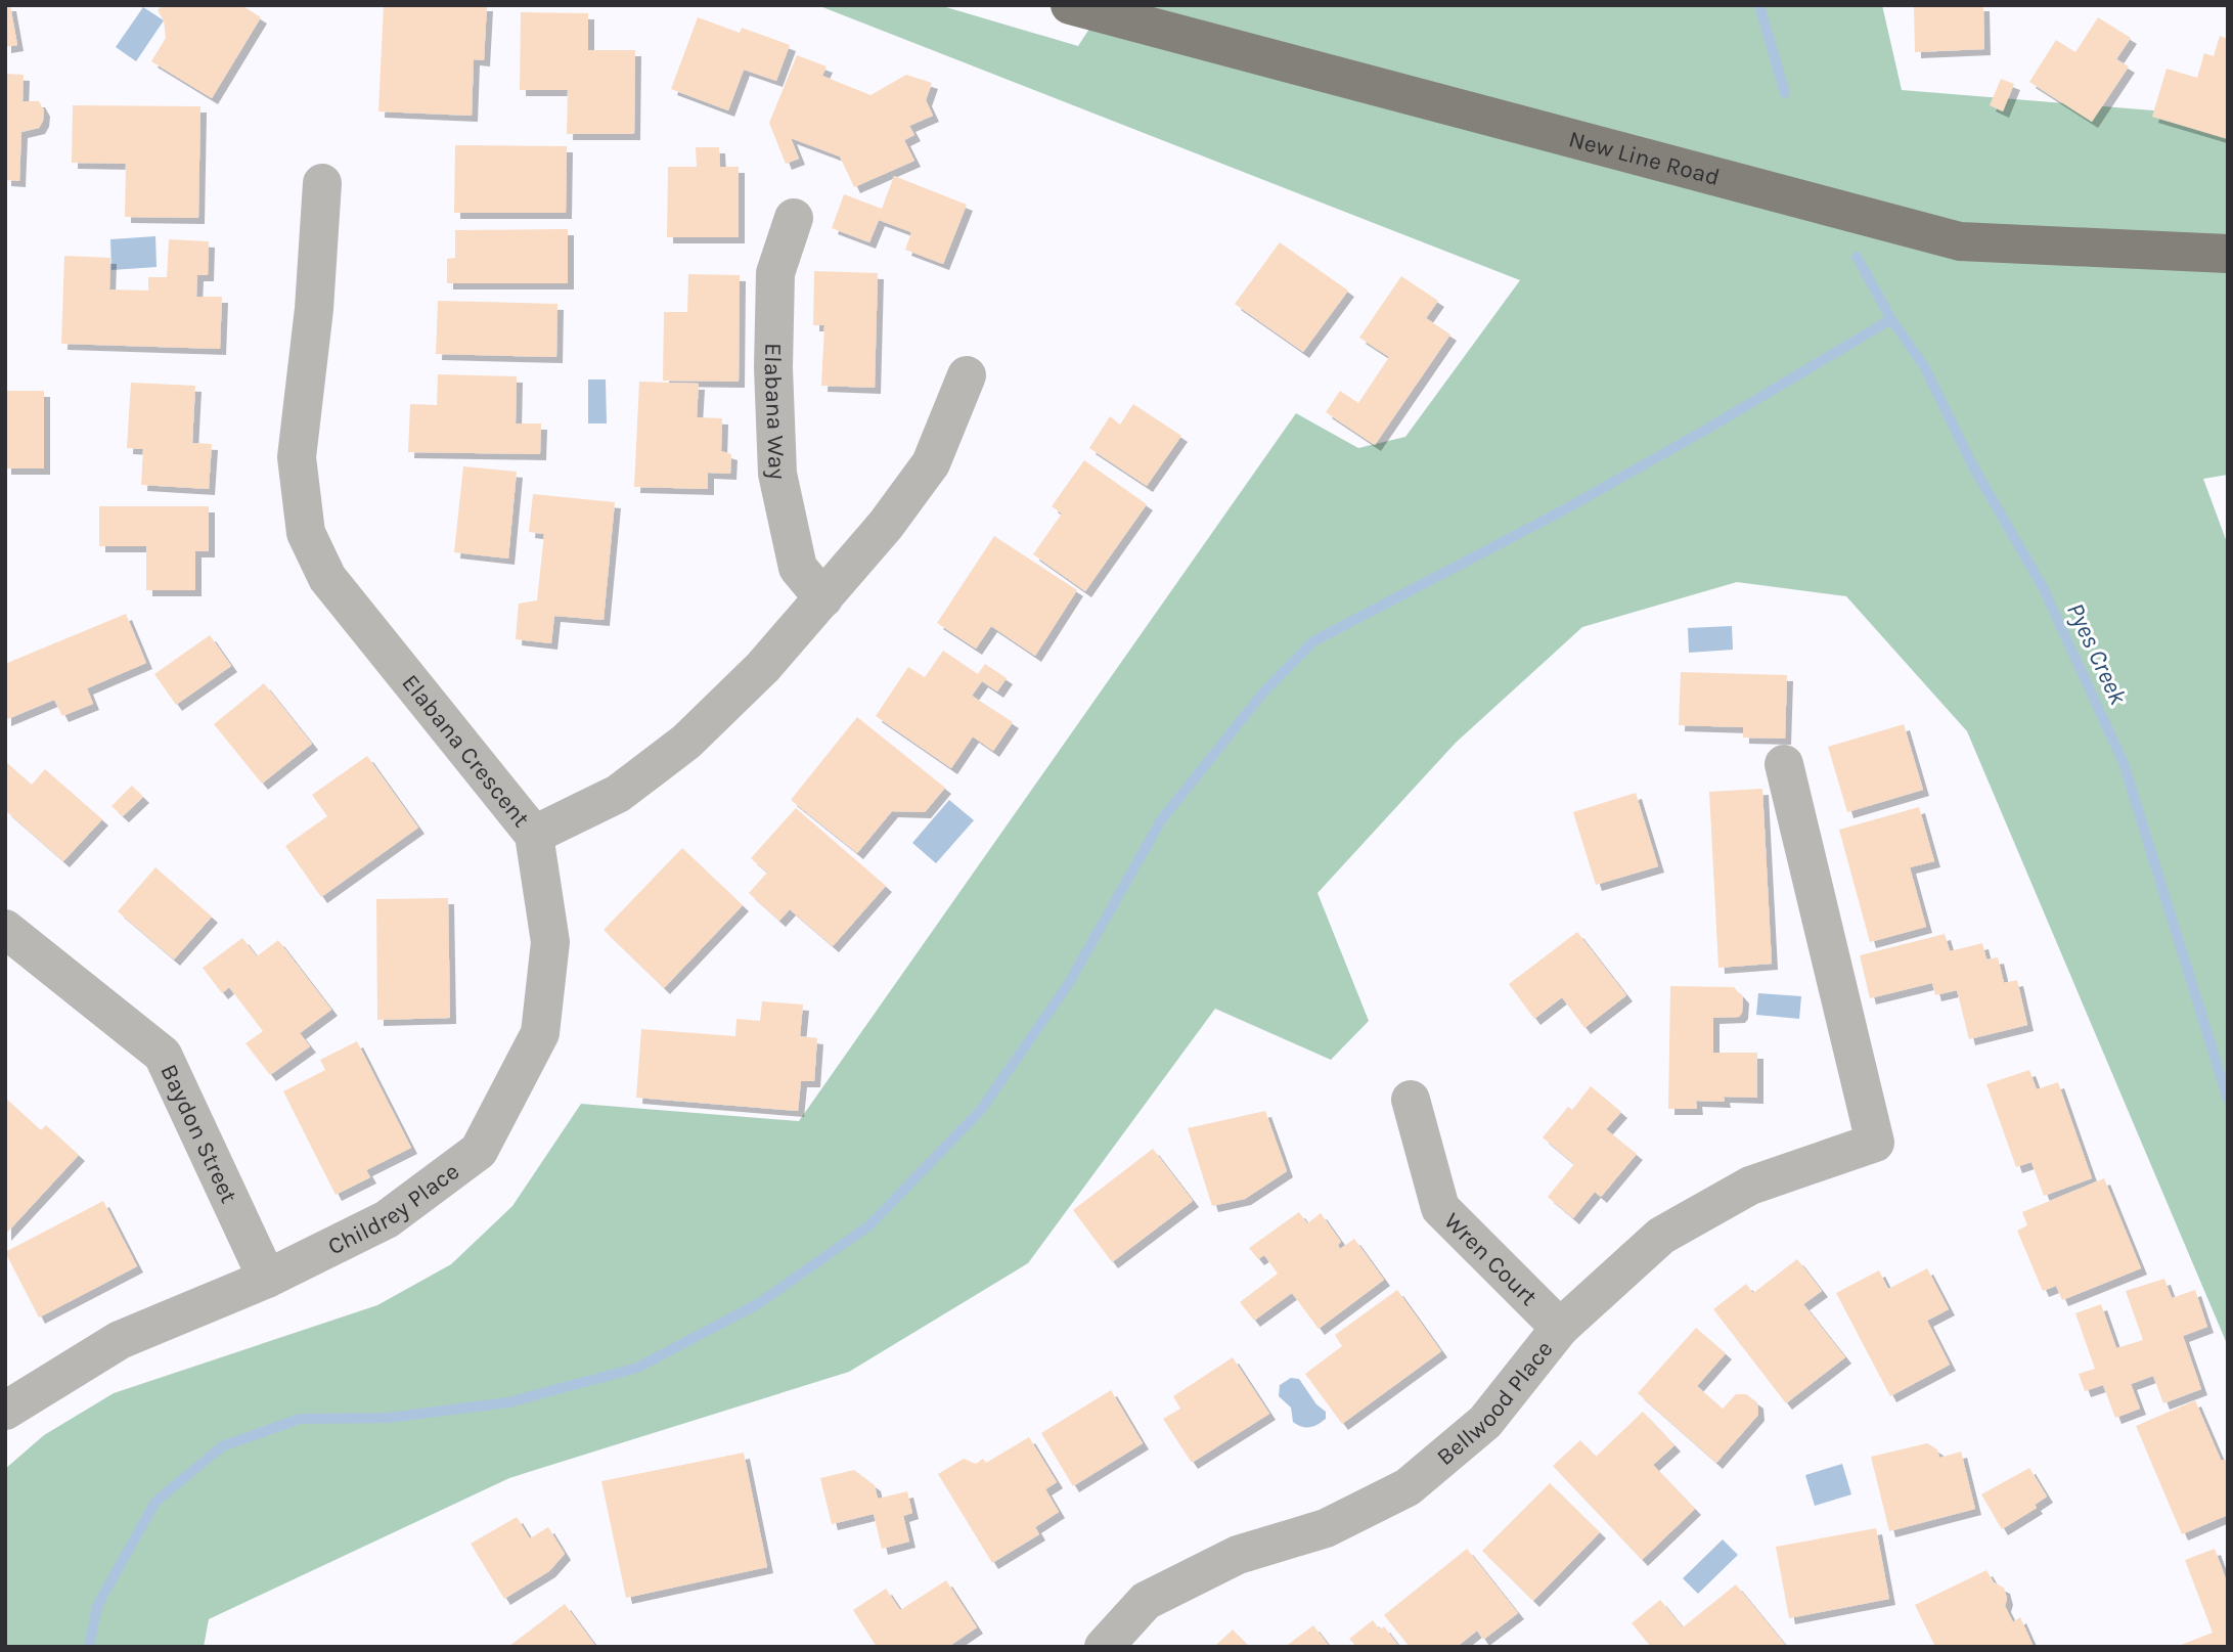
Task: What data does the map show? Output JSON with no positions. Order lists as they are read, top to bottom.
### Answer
{
  "streets": {
    "main road": ["New Line Road"],
    "street": [
      "Elabana Way",
      "Elabana Crescent",
      "Baydon Street",
      "Childrey Place",
      "Wren Court",
      "Bellwood Place"
    ]
  },
  "crossings": [
    ["Elabana Way", "Elabana Crescent"],
    ["Elabana Crescent", "Childrey Place"],
    ["Baydon Street", "Childrey Place"],
    ["Wren Court", "Bellwood Place"]
  ],
  "water": ["Pyes Creek"]
}
